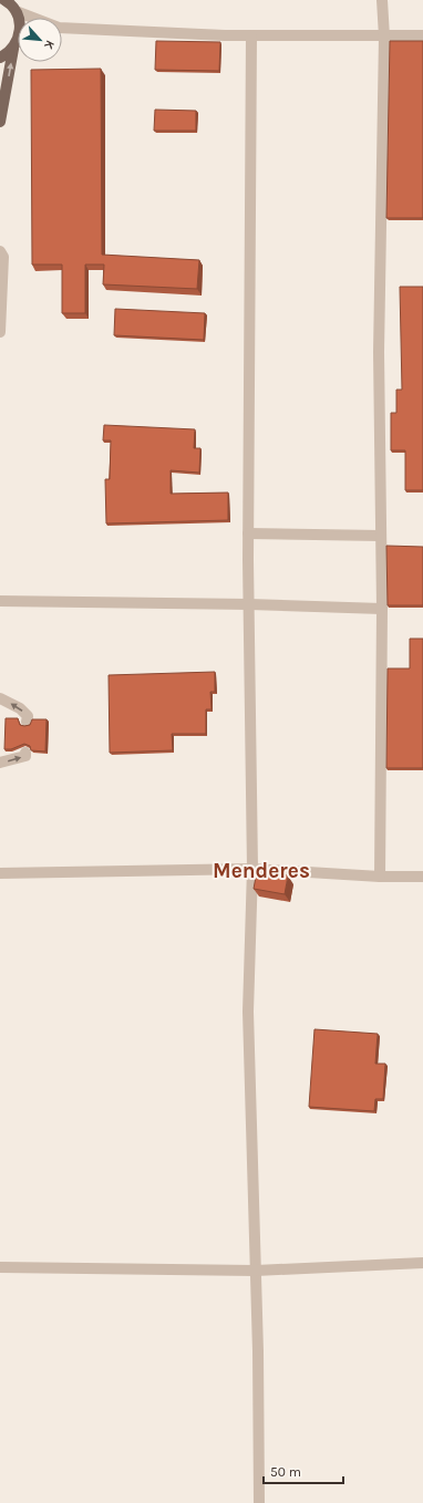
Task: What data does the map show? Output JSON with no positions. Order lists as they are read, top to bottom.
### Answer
{
  "districts": ["Menderes"],
  "scale_bar": "50 m",
  "north": "bottom right"
}
